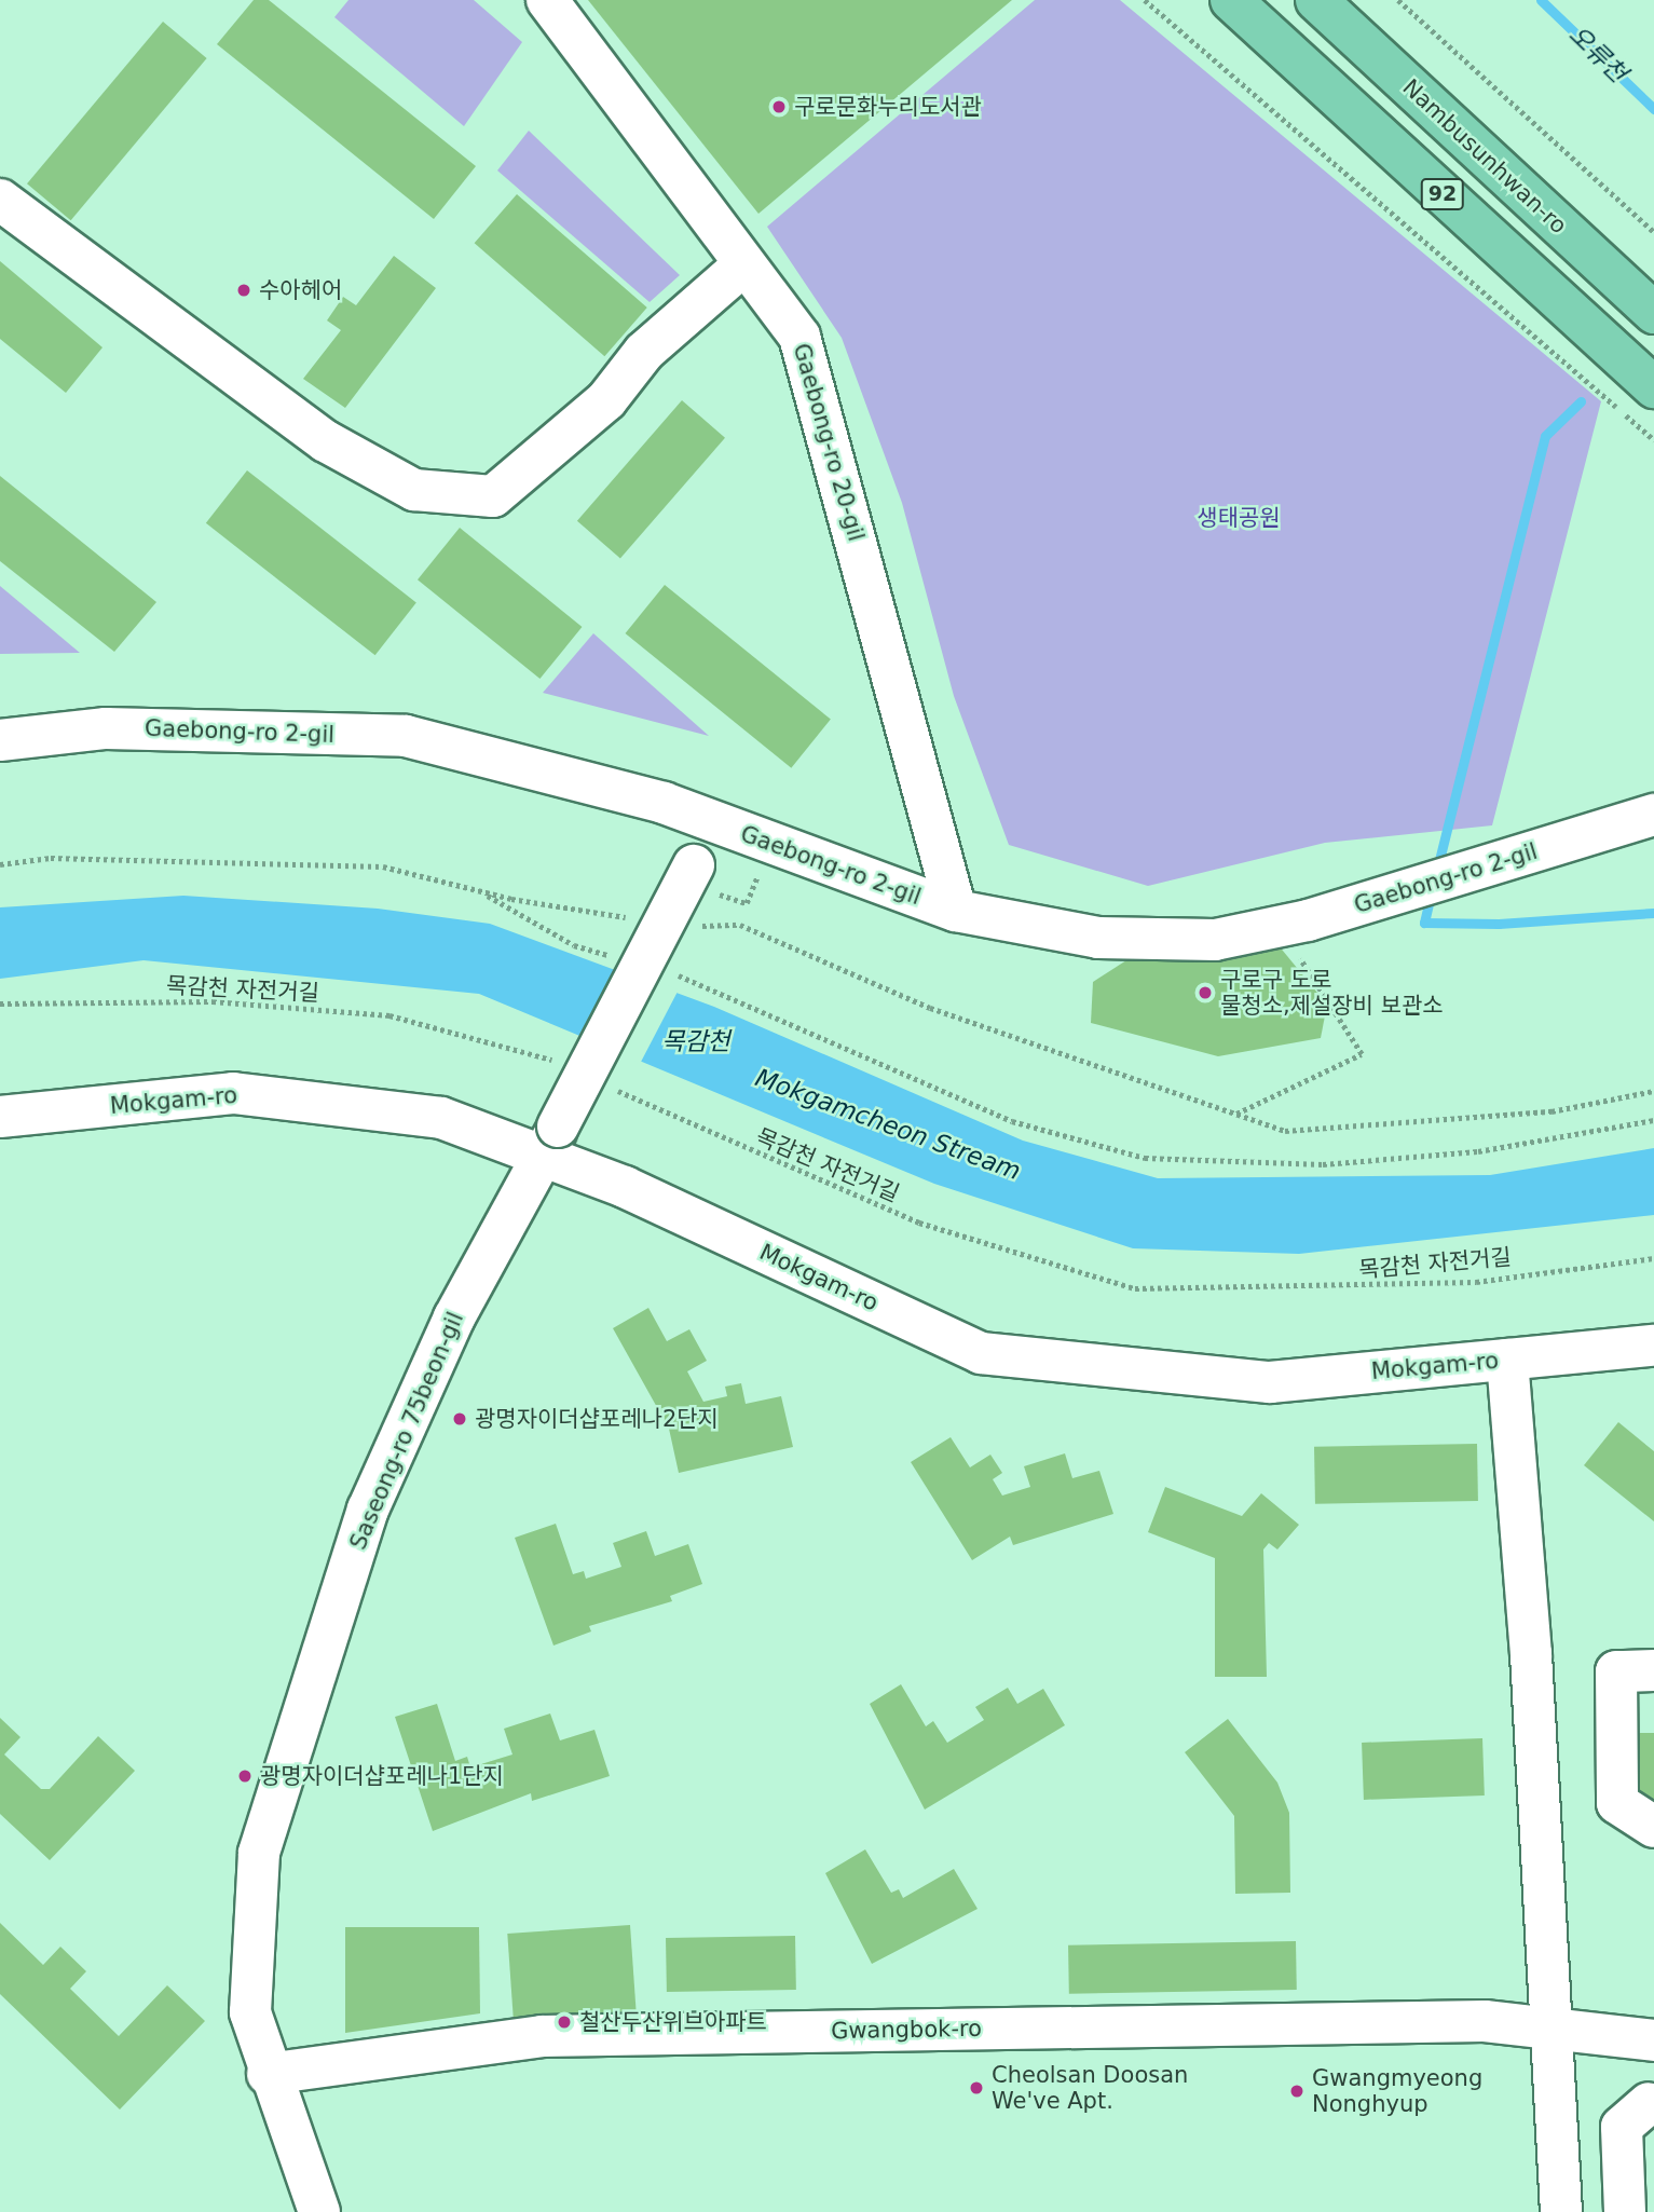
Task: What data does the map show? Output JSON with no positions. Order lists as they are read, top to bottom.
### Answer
{
  "streets": {
    "main road": ["Nambusunhwan-ro", "92"],
    "street": [
      "Gaebong-ro 20-gil",
      "Gaebong-ro 2-gil",
      "Mokgam-ro",
      "Saseong-ro 75beon-gil",
      "Gwangbok-ro"
    ],
    "path": ["목감천 자전거길"]
  },
  "crossings": [
    ["Gaebong-ro 20-gil", "Gaebong-ro 2-gil"],
    ["Gaebong-ro 2-gil", "Saseong-ro 75beon-gil"],
    ["Mokgam-ro", "Saseong-ro 75beon-gil"],
    ["Saseong-ro 75beon-gil", "Gwangbok-ro"]
  ],
  "water": ["오류천", "목감천", "Mokgamcheon Stream"],
  "parks": ["생태공원"],
  "places": [
    "구로문화누리도서관",
    "수아헤어",
    "구로구 도로 물청소,제설장비 보관소",
    "광명자이더샵포레나2단지",
    "광명자이더샵포레나1단지",
    "철산두산위브아파트",
    "Cheolsan Doosan We've Apt.",
    "Gwangmyeong Nonghyup"
  ]
}
